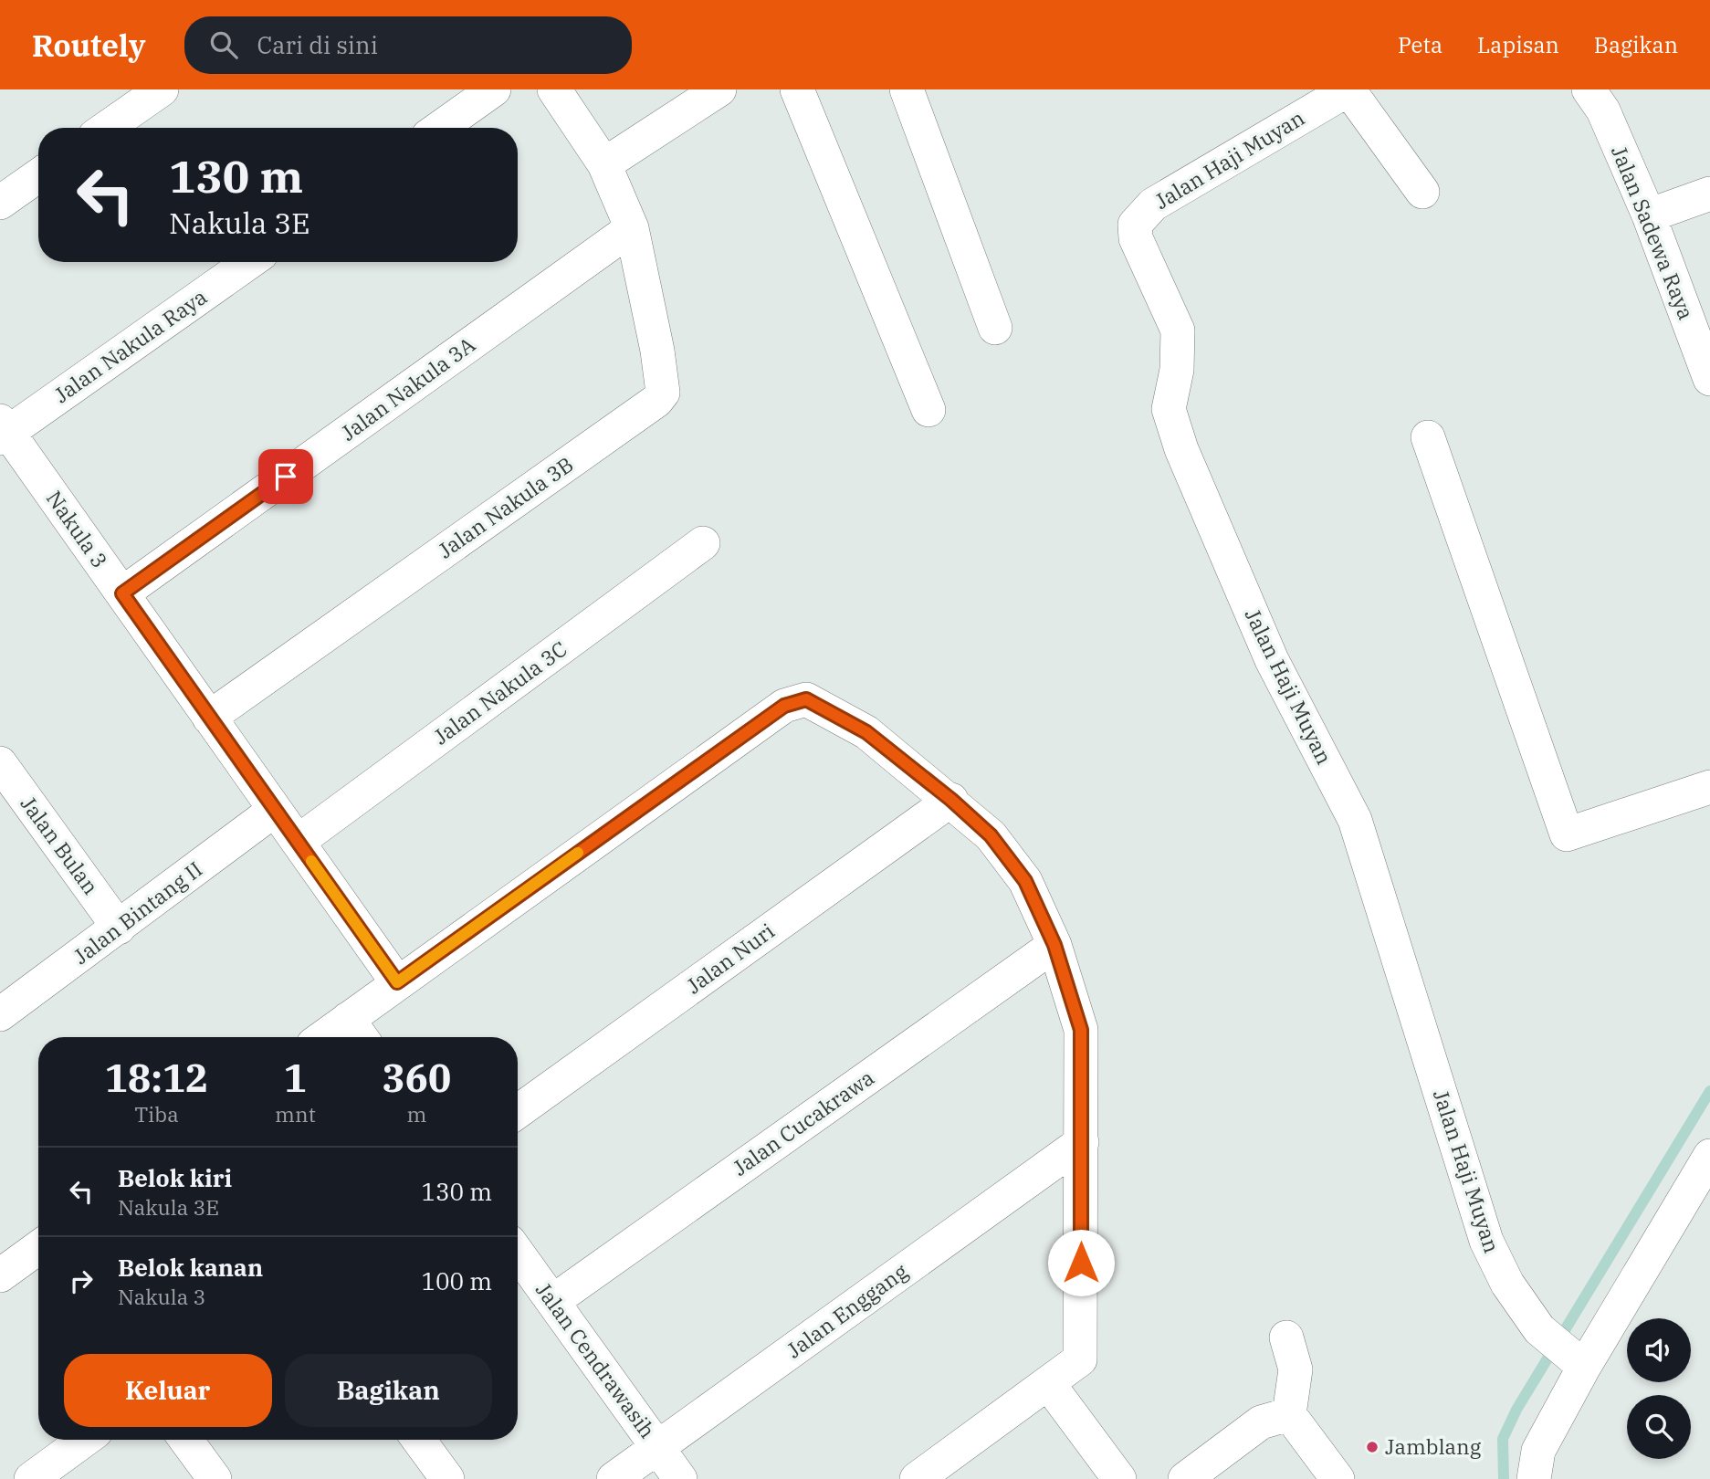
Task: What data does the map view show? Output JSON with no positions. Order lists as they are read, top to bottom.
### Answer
{
  "streets": {
    "street": [
      "Jalan Haji Muyan",
      "Jalan Sadewa Raya",
      "Jalan Nakula Raya",
      "Jalan Nakula 3A",
      "Jalan Nakula 3B",
      "Nakula 3",
      "Jalan Nakula 3C",
      "Jalan Bulan",
      "Jalan Bintang II",
      "Jalan Nuri",
      "Jalan Cucakrawa",
      "Jalan Enggang",
      "Jalan Cendrawasih"
    ]
  },
  "crossings": [
    ["Jalan Nakula Raya", "Nakula 3"],
    ["Jalan Nakula 3A", "Jalan Nakula 3B"],
    ["Jalan Nakula 3A", "Nakula 3"],
    ["Jalan Nakula 3B", "Nakula 3"],
    ["Nakula 3", "Jalan Nakula 3C"],
    ["Nakula 3", "Jalan Bintang II"],
    ["Jalan Bulan", "Jalan Bintang II"],
    ["Jalan Cucakrawa", "Jalan Cendrawasih"],
    ["Jalan Enggang", "Jalan Cendrawasih"]
  ],
  "places": ["Jamblang"],
  "page": {
    "header": "Routely",
    "search": "Cari di sini",
    "nav": ["Peta", "Lapisan", "Bagikan"],
    "turn": ["130 m", "Nakula 3E"],
    "eta": [
      "18:12",
      "Tiba",
      "1",
      "mnt",
      "360",
      "m"
    ],
    "list": [
      {
        "name": "Belok kiri",
        "note": "Nakula 3E",
        "value": "130 m"
      },
      {
        "name": "Belok kanan",
        "note": "Nakula 3",
        "value": "100 m"
      }
    ],
    "buttons": ["Keluar", "Bagikan"]
  }
}
